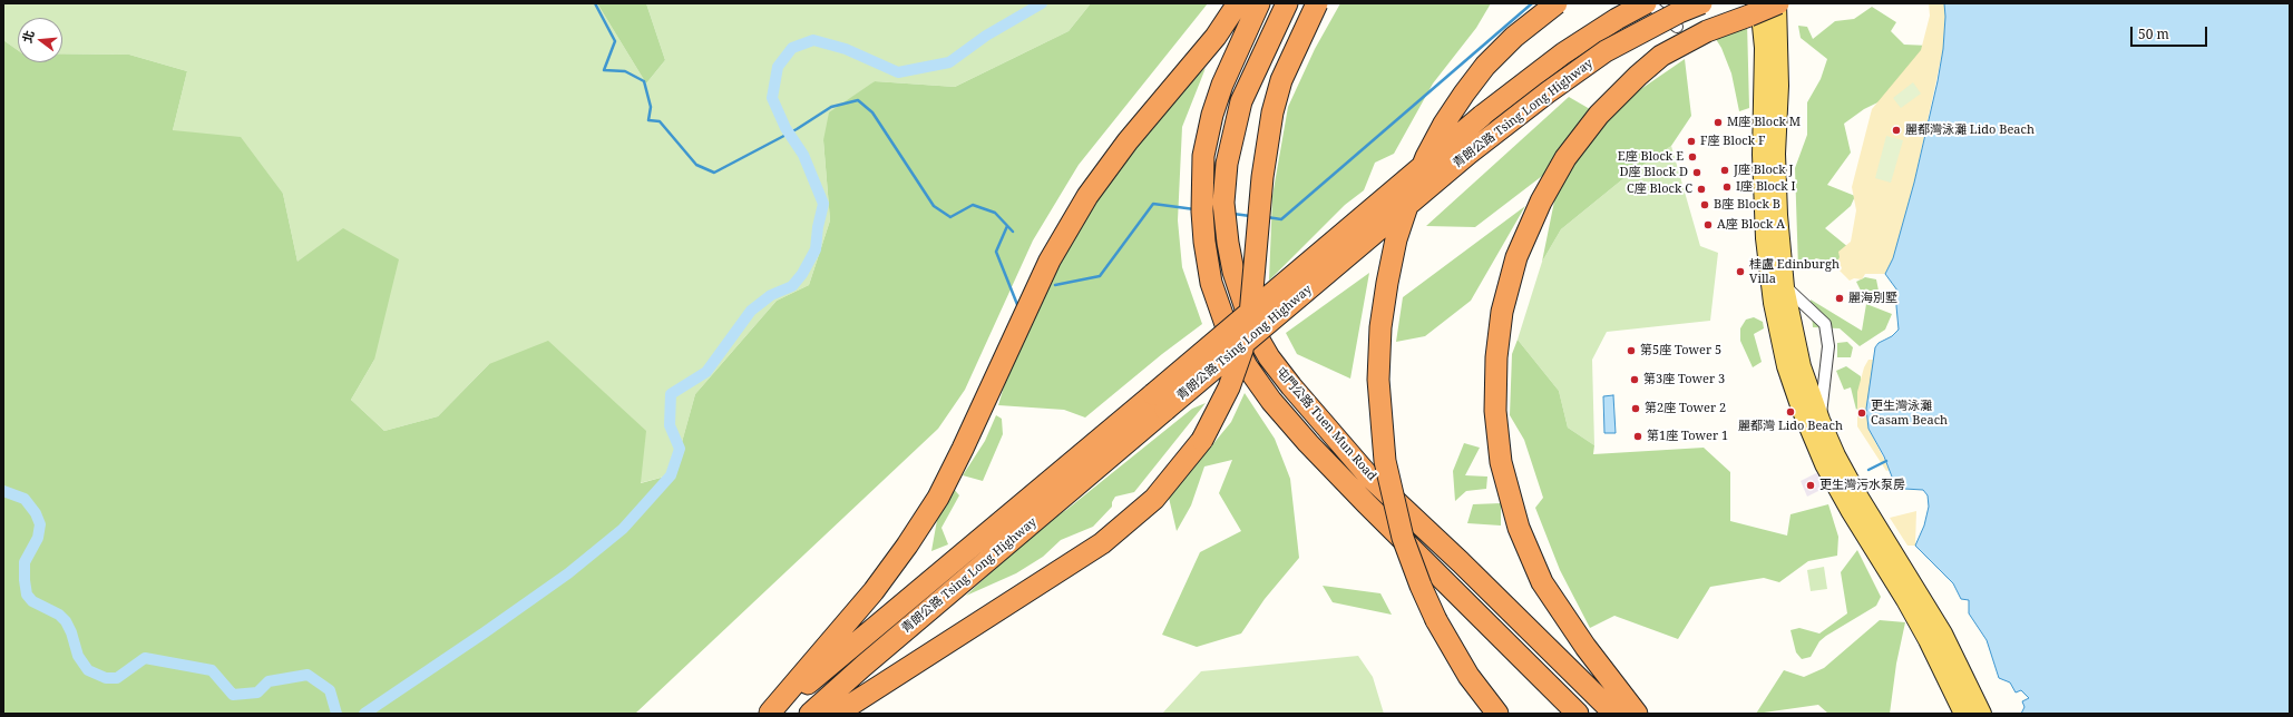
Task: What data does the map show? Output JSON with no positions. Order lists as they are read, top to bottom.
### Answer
{
  "streets": {
    "highway": ["青朗公路 Tsing Long Highway", "屯門公路 Tuen Mun Road"]
  },
  "places": [
    "M座 Block M",
    "麗都灣泳灘 Lido Beach",
    "F座 Block F",
    "E座 Block E",
    "J座 Block J",
    "D座 Block D",
    "I座 Block I",
    "C座 Block C",
    "B座 Block B",
    "A座 Block A",
    "桂盧 Edinburgh Villa",
    "麗海別墅",
    "第5座 Tower 5",
    "第3座 Tower 3",
    "第2座 Tower 2",
    "麗都灣 Lido Beach",
    "更生灣泳灘 Casam Beach",
    "第1座 Tower 1",
    "更生灣污水泵房"
  ],
  "scale_bar": "50 m",
  "north": "left"
}
